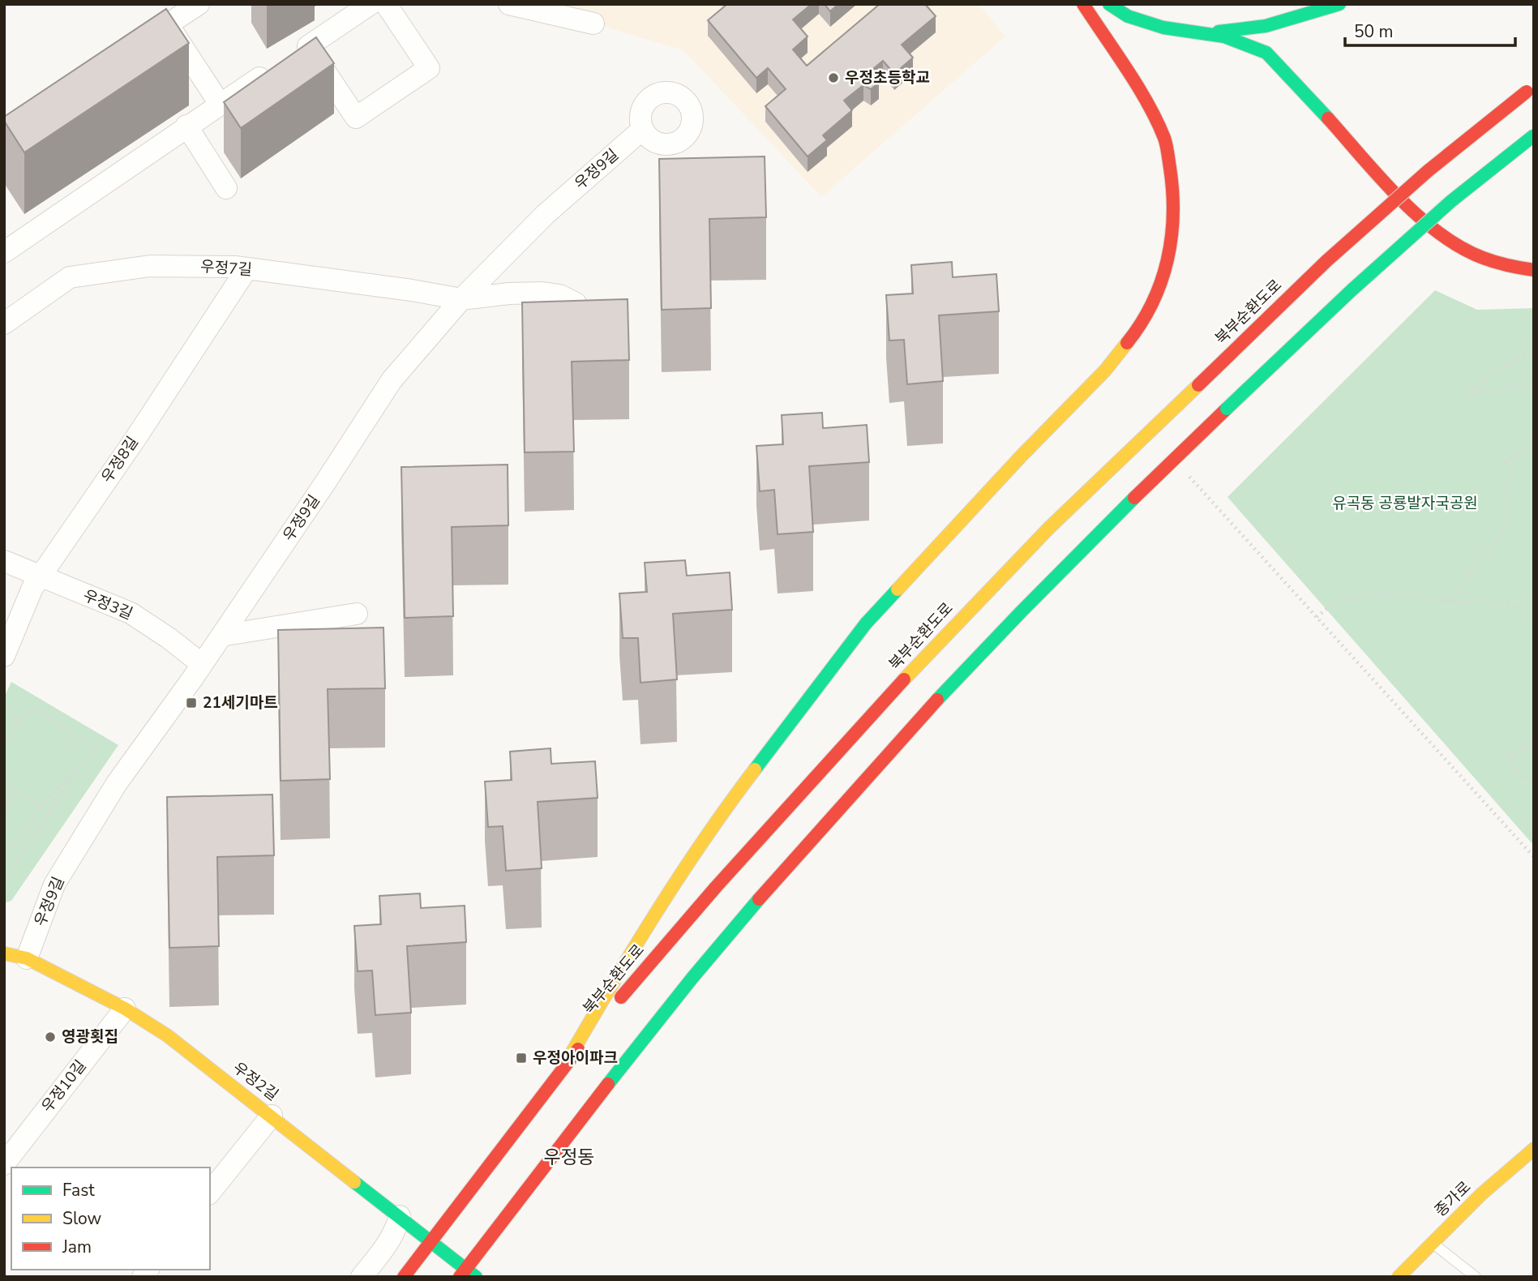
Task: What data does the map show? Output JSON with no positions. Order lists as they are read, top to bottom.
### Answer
{
  "streets": {
    "main road": ["북부순환도로", "우정2길", "종가로"],
    "street": [
      "우정9길",
      "우정7길",
      "우정8길",
      "우정3길",
      "우정10길"
    ]
  },
  "crossings": [
    ["우정9길", "우정7길"],
    ["우정9길", "우정3길"],
    ["우정9길", "우정2길"],
    ["우정7길", "우정8길"],
    ["북부순환도로", "우정2길"],
    ["우정8길", "우정3길"],
    ["우정2길", "우정10길"]
  ],
  "districts": ["우정동"],
  "parks": ["유곡동 공룡발자국공원"],
  "places": {
    "other": ["우정초등학교", "영광횟집"],
    "transit": ["21세기마트", "우정아이파크"]
  },
  "legend": ["Fast", "Slow", "Jam"],
  "scale_bar": "50 m"
}
